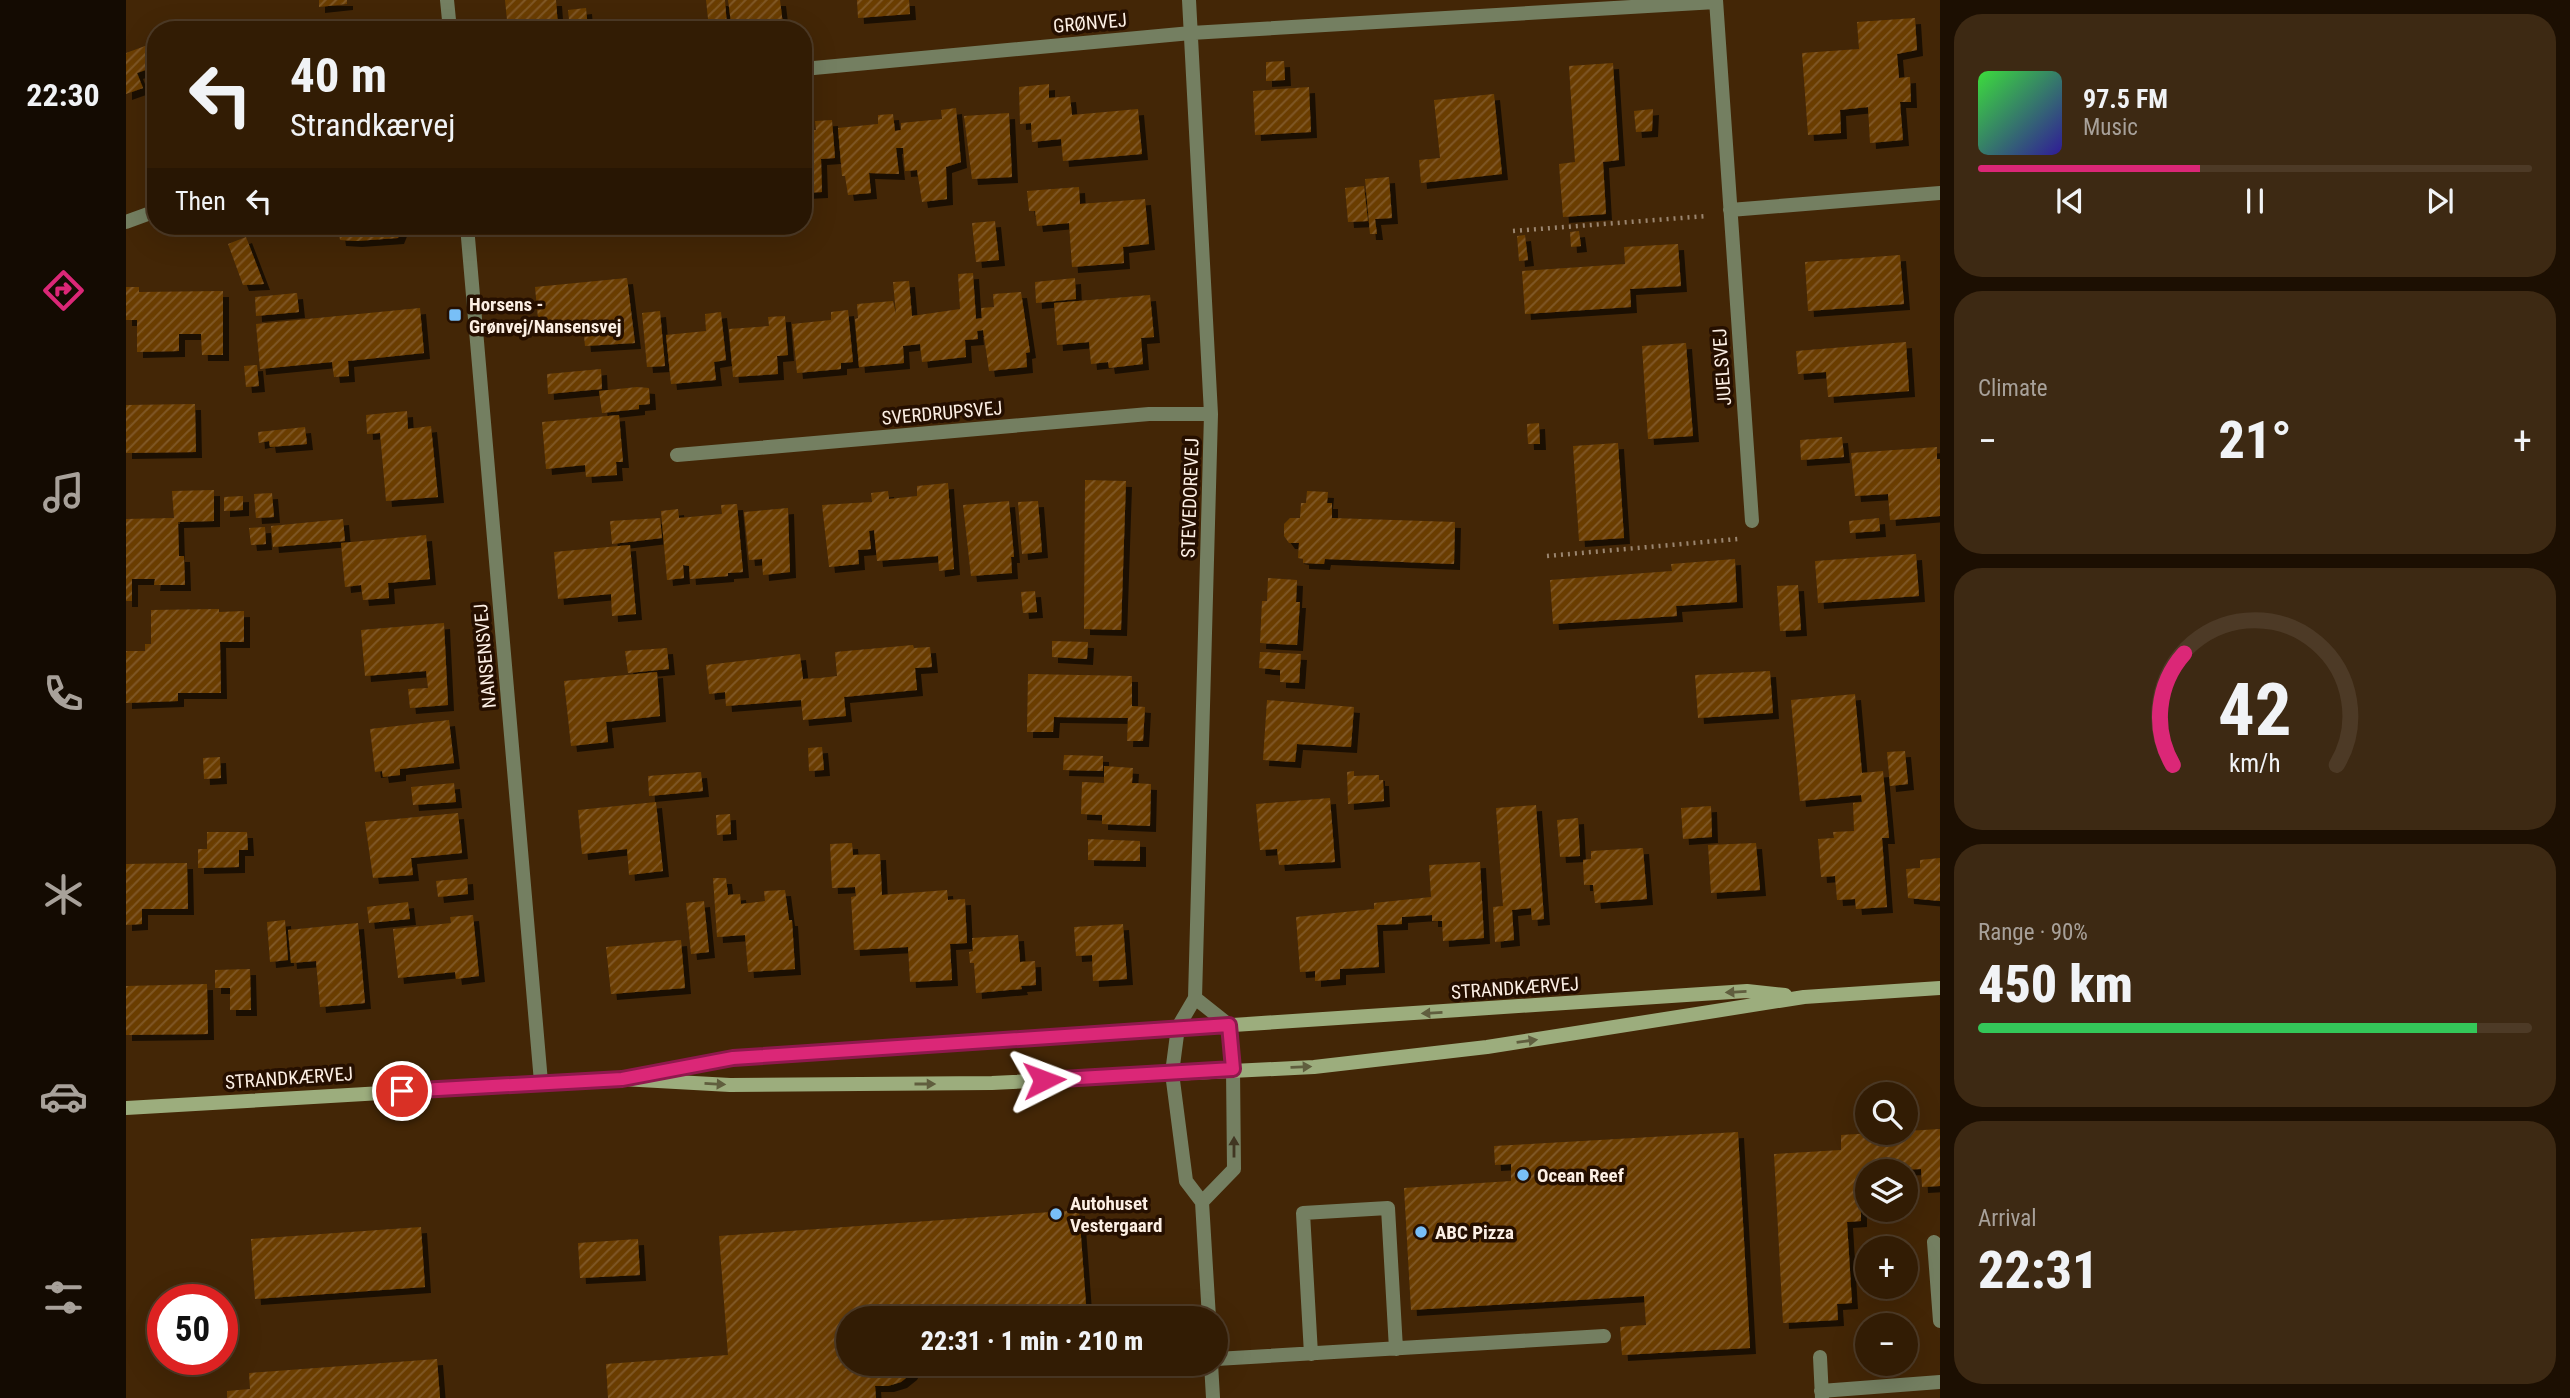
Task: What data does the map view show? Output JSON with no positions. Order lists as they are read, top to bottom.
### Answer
{
  "streets": {
    "main road": ["STRANDKÆRVEJ"],
    "street": [
      "GRØNVEJ",
      "JUELSVEJ",
      "SVERDRUPSVEJ",
      "STEVEDOREVEJ",
      "NANSENSVEJ"
    ]
  },
  "crossings": [
    ["GRØNVEJ", "JUELSVEJ"],
    ["GRØNVEJ", "STEVEDOREVEJ"],
    ["SVERDRUPSVEJ", "STEVEDOREVEJ"],
    ["STEVEDOREVEJ", "STRANDKÆRVEJ"],
    ["NANSENSVEJ", "STRANDKÆRVEJ"]
  ],
  "places": {
    "transit": ["Horsens - Grønvej/Nansensvej"],
    "other": ["Ocean Reef", "Autohuset Vestergaard", "ABC Pizza"]
  },
  "page": {
    "tabs": "22:30",
    "turn": ["40 m", "Strandkærvej"],
    "song": ["97.5 FM", "Music"],
    "then": "Then",
    "tile": [
      "Climate",
      ["Range · 90%", "450 km"],
      ["Arrival", "22:31"]
    ],
    "heat": ["−", "21°", "+"],
    "map_buttons": ["+", "−"],
    "limit": "50",
    "trip": "22:31 · 1 min · 210 m",
    "gauge": ["42", "km/h"]
  }
}
